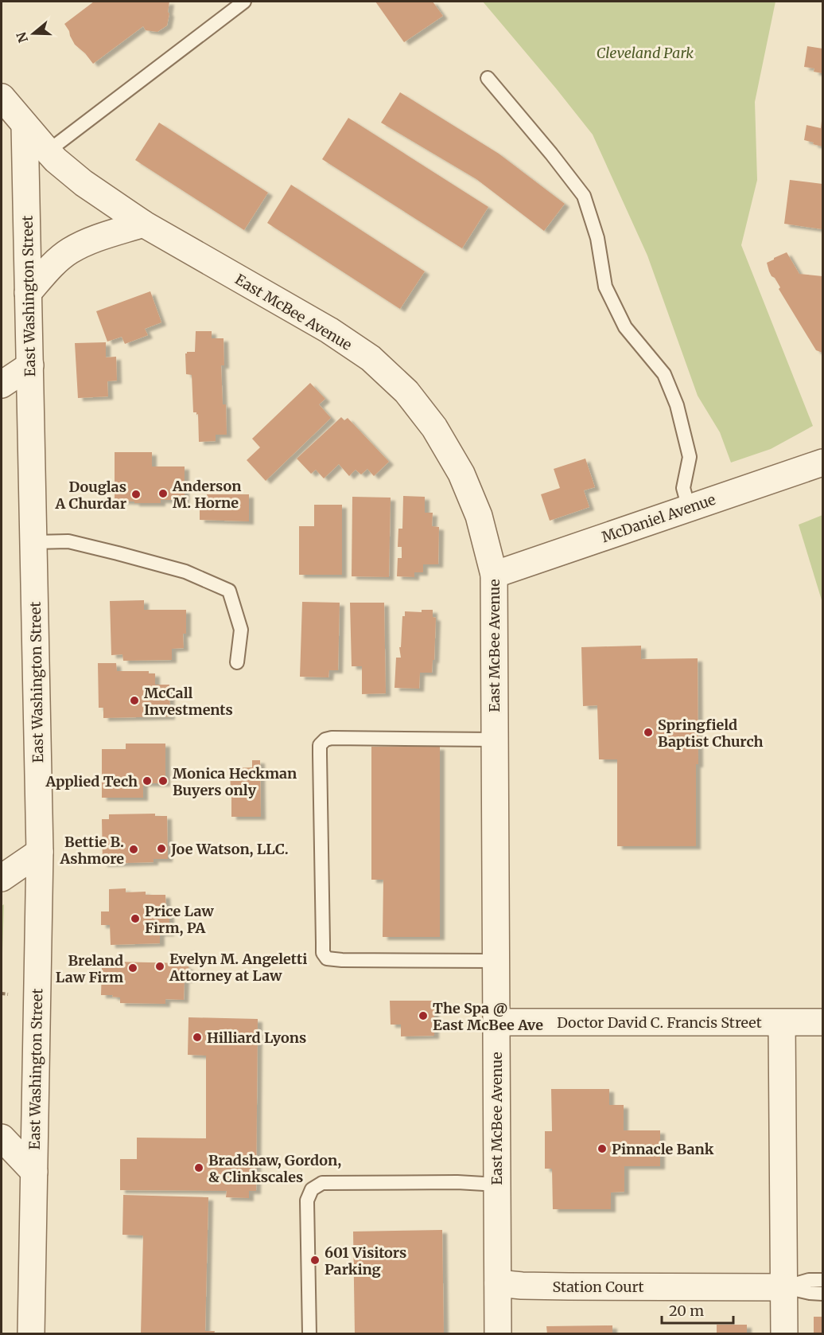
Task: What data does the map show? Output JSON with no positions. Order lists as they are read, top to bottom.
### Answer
{
  "streets": {
    "street": [
      "East Washington Street",
      "East McBee Avenue",
      "McDaniel Avenue",
      "Doctor David C. Francis Street",
      "Station Court"
    ]
  },
  "crossings": [
    ["East Washington Street", "East McBee Avenue"],
    ["East McBee Avenue", "McDaniel Avenue"],
    ["East McBee Avenue", "Doctor David C. Francis Street"],
    ["East McBee Avenue", "Station Court"]
  ],
  "parks": ["Cleveland Park"],
  "places": [
    "Anderson M. Horne",
    "Douglas A Churdar",
    "McCall Investments",
    "Springfield Baptist Church",
    "Applied Tech",
    "Monica Heckman Buyers only",
    "Joe Watson, LLC.",
    "Bettie B. Ashmore",
    "Price Law Firm, PA",
    "Evelyn M. Angeletti Attorney at Law",
    "Breland Law Firm",
    "The Spa @ East McBee Ave",
    "Hilliard Lyons",
    "Pinnacle Bank",
    "Bradshaw, Gordon, & Clinkscales",
    "601 Visitors Parking"
  ],
  "scale_bar": "20 m",
  "north": "left"
}
